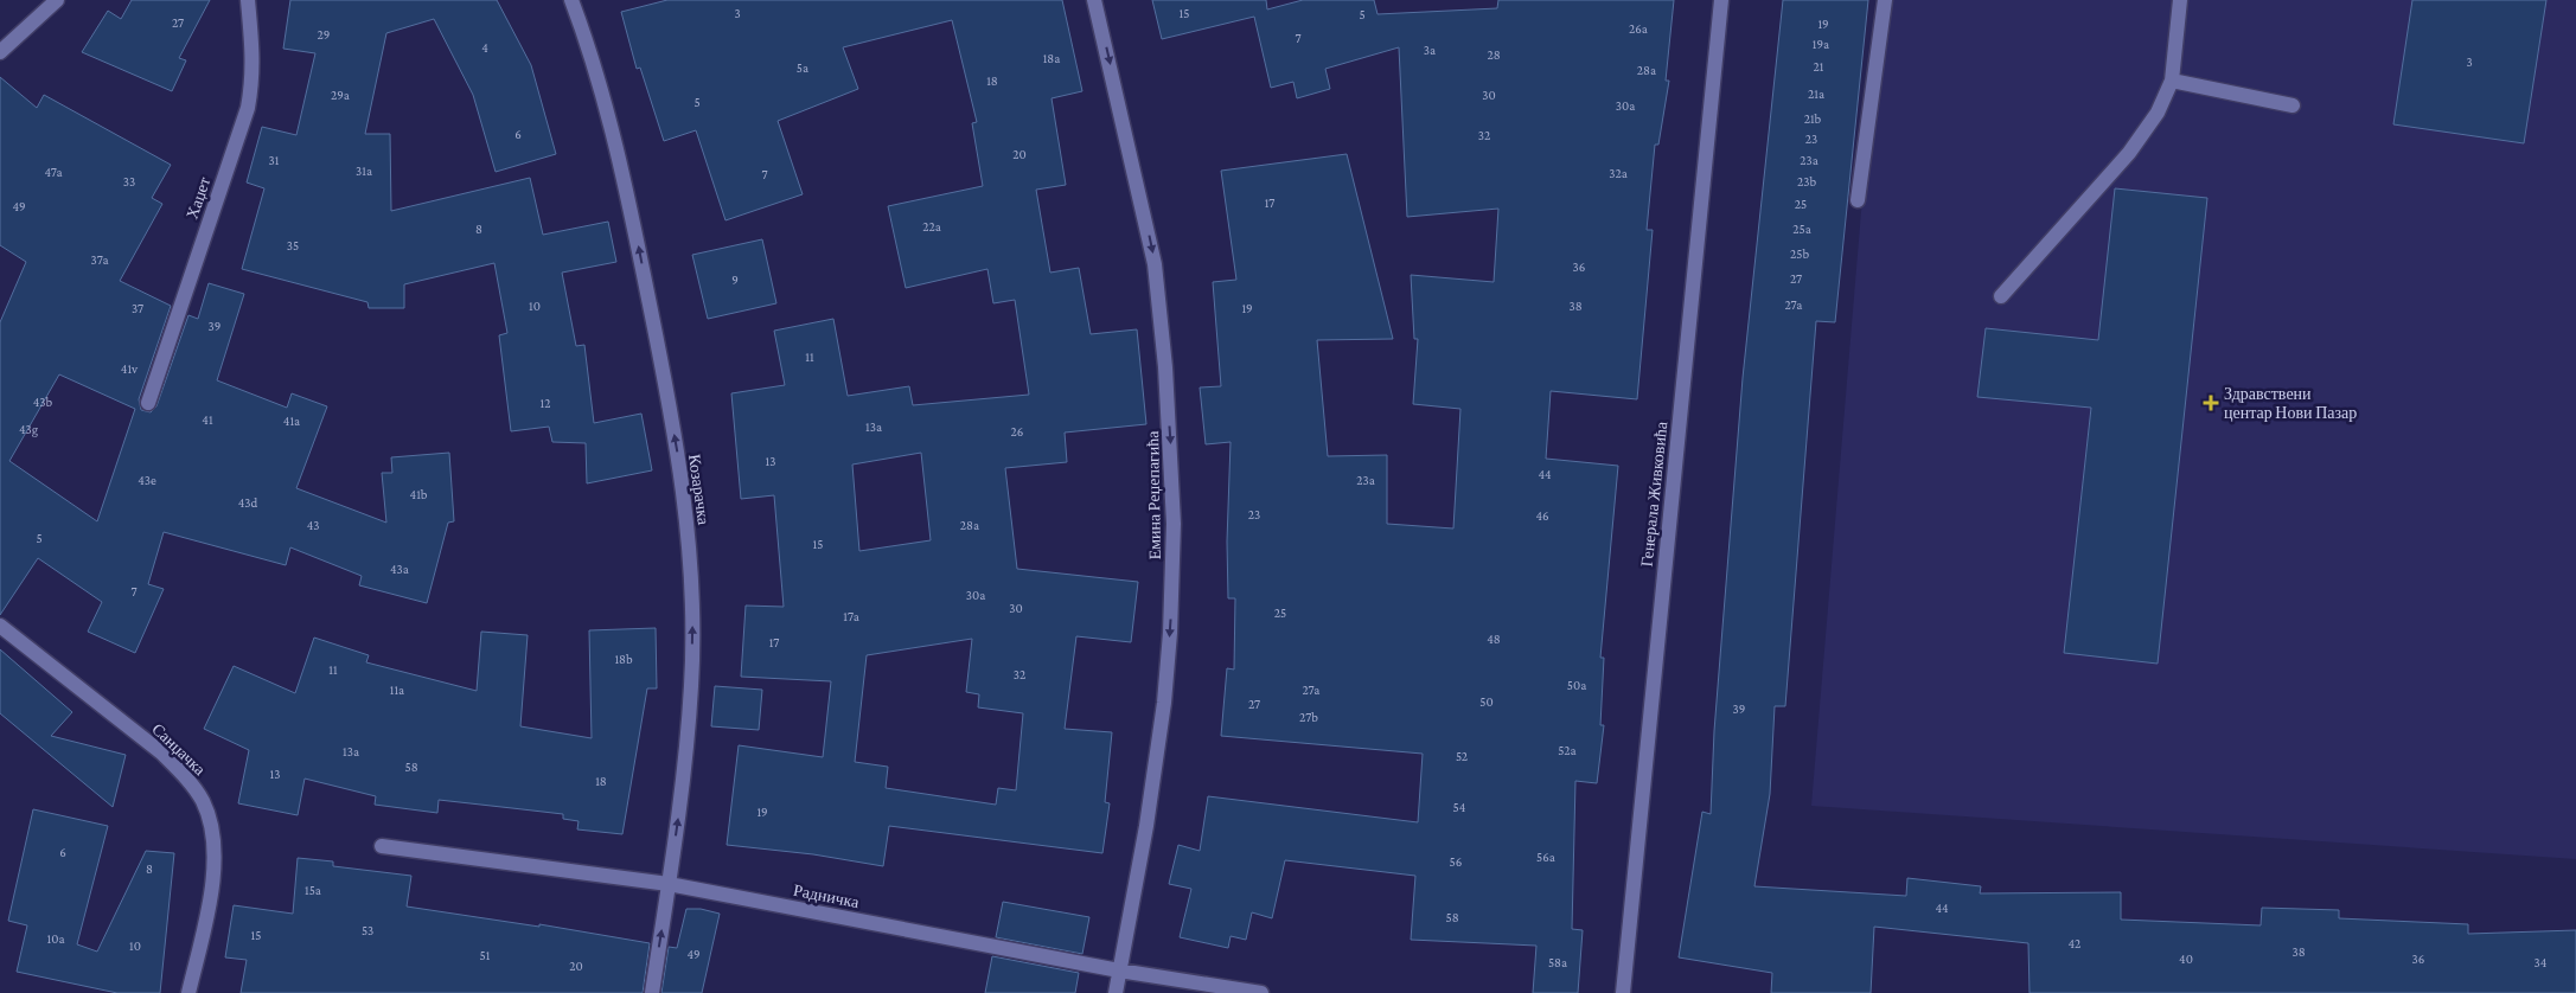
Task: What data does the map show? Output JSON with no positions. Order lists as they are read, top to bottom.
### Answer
{
  "streets": {
    "street": [
      "Хаџет",
      "Козарачка",
      "Генерала Живковића",
      "Емина Реџепагића",
      "Санџачка",
      "Радничка"
    ]
  },
  "crossings": [
    ["Козарачка", "Радничка"],
    ["Емина Реџепагића", "Радничка"]
  ],
  "one_way": ["Козарачка", "Емина Реџепагића"],
  "places": {
    "health": ["Здравствени центар Нови Пазар"]
  },
  "house_numbers": [
    "3",
    "15",
    "5",
    "27",
    "19",
    "26a",
    "29",
    "7",
    "19a",
    "4",
    "3a",
    "28",
    "18a",
    "3",
    "21",
    "5a",
    "28a",
    "18",
    "21a",
    "29a",
    "30",
    "5",
    "30a",
    "21b",
    "6",
    "32",
    "23",
    "20",
    "31",
    "23a",
    "31a",
    "47a",
    "32a",
    "7",
    "33",
    "23b",
    "17",
    "25",
    "49",
    "22a",
    "8",
    "25a",
    "35",
    "25b",
    "37a",
    "36",
    "27",
    "9",
    "27a",
    "10",
    "38",
    "37",
    "19",
    "39",
    "11",
    "41v",
    "43b",
    "12",
    "41",
    "41a",
    "13a",
    "43g",
    "26",
    "13",
    "44",
    "43e",
    "23a",
    "41b",
    "43d",
    "23",
    "46",
    "43",
    "28a",
    "5",
    "15",
    "43a",
    "7",
    "30a",
    "30",
    "25",
    "17a",
    "48",
    "17",
    "18b",
    "11",
    "32",
    "50a",
    "11a",
    "27a",
    "50",
    "27",
    "39",
    "27b",
    "52a",
    "13a",
    "52",
    "58",
    "13",
    "18",
    "54",
    "19",
    "6",
    "56a",
    "56",
    "8",
    "15a",
    "44",
    "58",
    "53",
    "15",
    "10a",
    "42",
    "10",
    "38",
    "49",
    "51",
    "40",
    "36",
    "58a",
    "34",
    "20"
  ]
}
